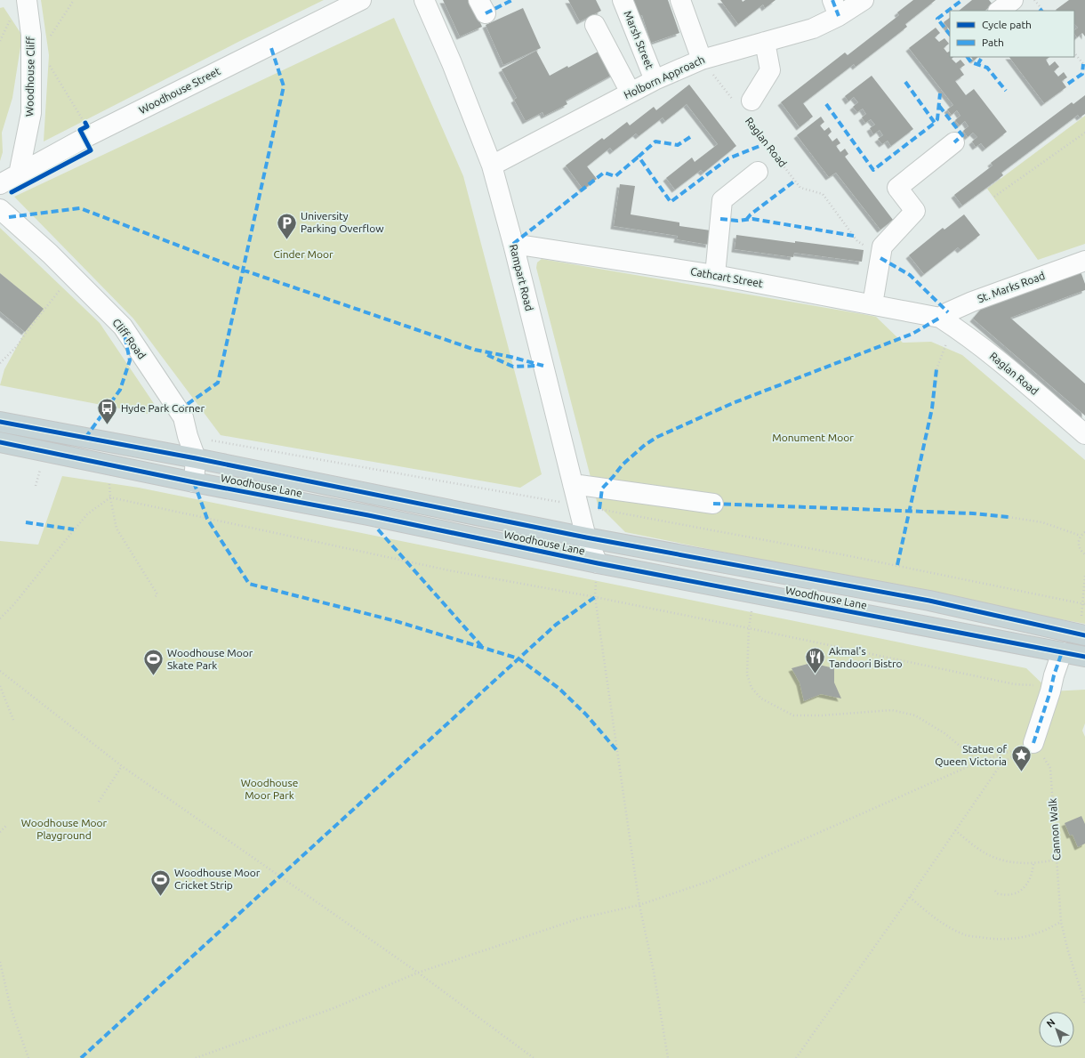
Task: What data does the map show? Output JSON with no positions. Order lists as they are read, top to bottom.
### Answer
{
  "streets": {
    "highway": ["Woodhouse Lane"],
    "street": [
      "Marsh Street",
      "Woodhouse Cliff",
      "Holborn Approach",
      "Woodhouse Street",
      "Raglan Road",
      "Rampart Road",
      "Cathcart Street",
      "St. Marks Road",
      "Cliff Road"
    ],
    "path": ["Cannon Walk"]
  },
  "crossings": [
    ["Marsh Street", "Holborn Approach"],
    ["Woodhouse Cliff", "Woodhouse Street"],
    ["Holborn Approach", "Raglan Road"],
    ["Holborn Approach", "Rampart Road"],
    ["Raglan Road", "Cathcart Street"],
    ["Raglan Road", "St. Marks Road"],
    ["Rampart Road", "Cathcart Street"],
    ["Rampart Road", "Woodhouse Lane"],
    ["Cathcart Street", "St. Marks Road"],
    ["Cliff Road", "Woodhouse Lane"]
  ],
  "parks": [
    "Cinder Moor",
    "Monument Moor",
    "Woodhouse Moor Park",
    "Woodhouse Moor Playground"
  ],
  "places": {
    "parking": ["University Parking Overflow"],
    "bus stop": ["Hyde Park Corner"],
    "restaurant": ["Akmal's Tandoori Bistro"],
    "sports": ["Woodhouse Moor Skate Park", "Woodhouse Moor Cricket Strip"],
    "place": ["Statue of Queen Victoria"]
  },
  "legend": ["Cycle path", "Path"],
  "north": "top left"
}
